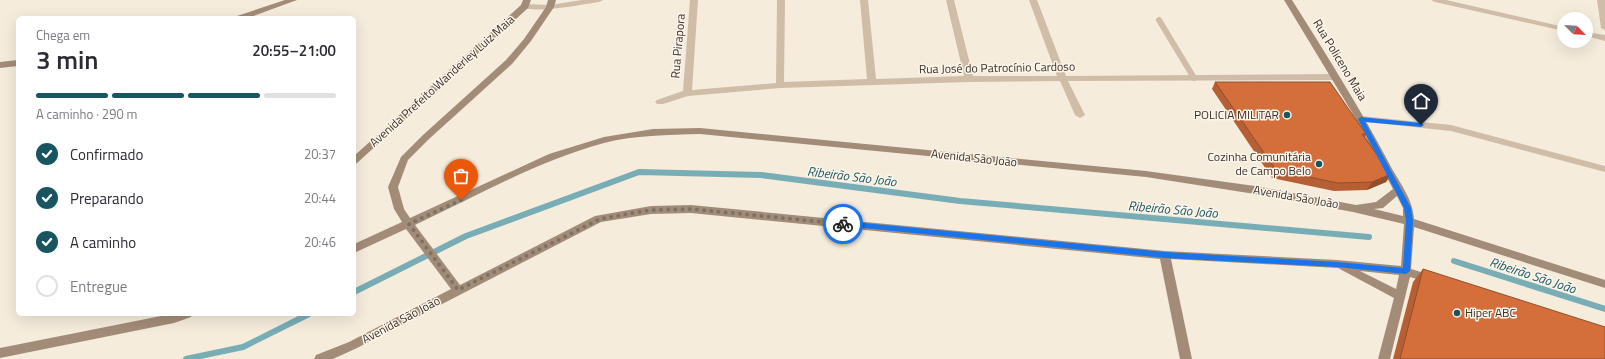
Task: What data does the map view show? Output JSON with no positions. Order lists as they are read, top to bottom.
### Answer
{
  "streets": {
    "main road": ["Rua Policeno Maia", "Avenida Prefeito Wanderley Luiz Maia", "Avenida São João"],
    "street": ["Rua Pirapora", "Rua José do Patrocínio Cardoso"]
  },
  "crossings": [
    ["Rua Pirapora", "Rua José do Patrocínio Cardoso"],
    ["Rua Policeno Maia", "Rua José do Patrocínio Cardoso"],
    ["Rua Policeno Maia", "Avenida São João"],
    ["Avenida Prefeito Wanderley Luiz Maia", "Avenida São João"]
  ],
  "water": ["Ribeirão São João"],
  "places": ["POLICIA MILITAR", "Cozinha Comunitária de Campo Belo", "Hiper ABC"],
  "north": "bottom right",
  "page": {
    "heading": ["3 min", "Chega em", "20:55–21:00"],
    "bar": "A caminho · 290 m",
    "list": [
      ["Confirmado", "20:37"],
      ["Preparando", "20:44"],
      ["A caminho", "20:46"],
      "Entregue"
    ]
  }
}
